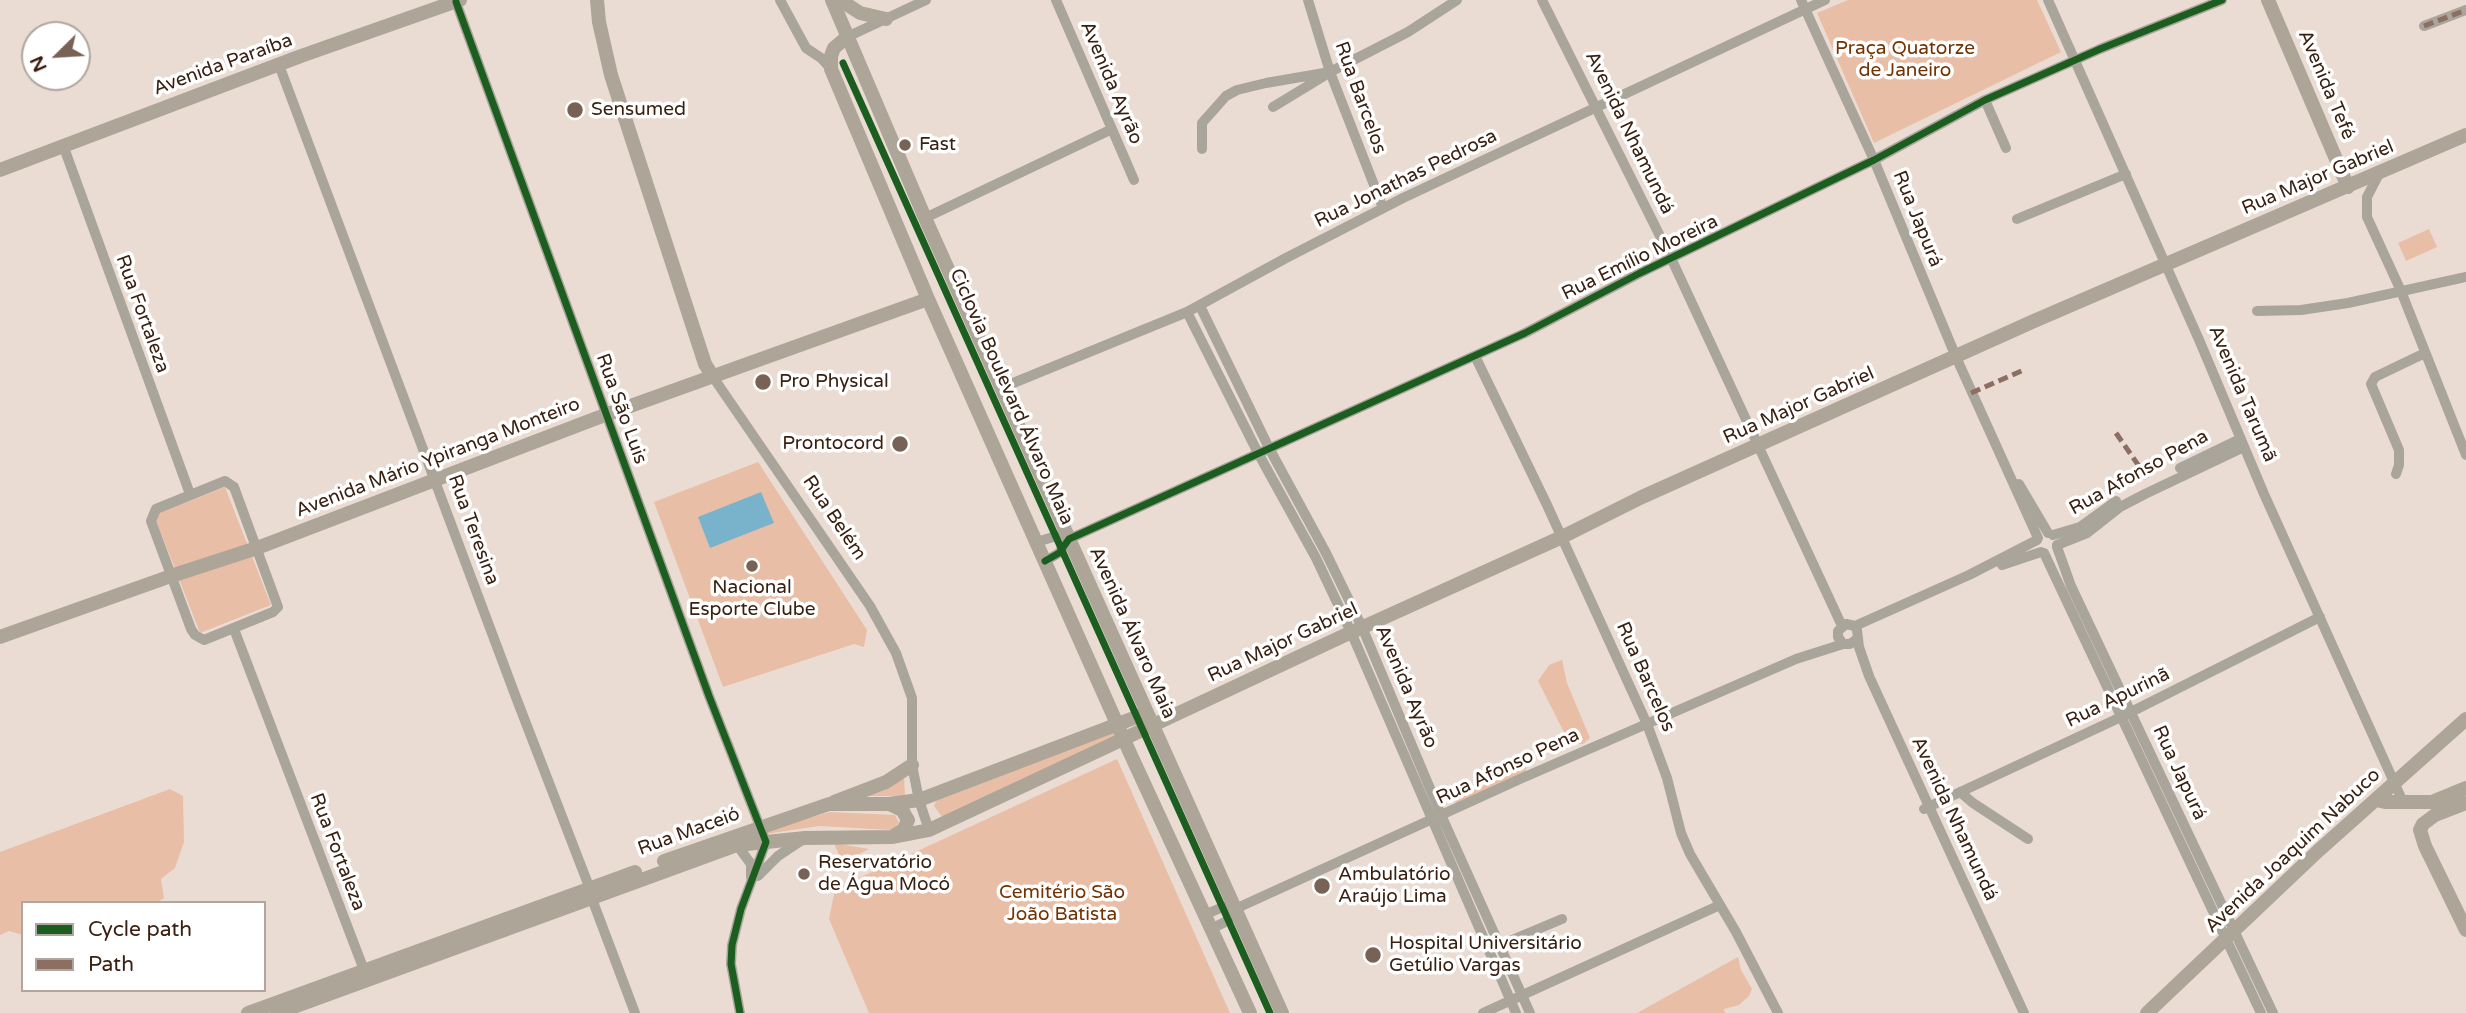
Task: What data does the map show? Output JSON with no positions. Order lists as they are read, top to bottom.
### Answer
{
  "streets": {
    "main road": [
      "Avenida Paraíba",
      "Avenida Tefé",
      "Rua Major Gabriel",
      "Avenida Mário Ypiranga Monteiro",
      "Rua Belém",
      "Avenida Álvaro Maia",
      "Rua Maceió",
      "Avenida Joaquim Nabuco"
    ],
    "street": [
      "Avenida Ayrão",
      "Rua Barcelos",
      "Avenida Nhamundá",
      "Rua Jonathas Pedrosa",
      "Rua Japurá",
      "Rua Emílio Moreira",
      "Rua Fortaleza",
      "Avenida Tarumã",
      "Rua São Luis",
      "Rua Afonso Pena",
      "Rua Teresina",
      "Rua Apurinã"
    ],
    "cycle path": ["Ciclovia Boulevard Álvaro Maia"]
  },
  "crossings": [
    ["Avenida Paraíba", "Rua Fortaleza"],
    ["Avenida Paraíba", "Rua São Luis"],
    ["Avenida Paraíba", "Rua Teresina"],
    ["Avenida Ayrão", "Rua Major Gabriel"],
    ["Avenida Ayrão", "Rua Jonathas Pedrosa"],
    ["Avenida Ayrão", "Rua Emílio Moreira"],
    ["Avenida Ayrão", "Rua Afonso Pena"],
    ["Avenida Tefé", "Rua Major Gabriel"],
    ["Rua Barcelos", "Rua Major Gabriel"],
    ["Rua Barcelos", "Rua Jonathas Pedrosa"],
    ["Rua Barcelos", "Rua Emílio Moreira"],
    ["Rua Barcelos", "Rua Afonso Pena"],
    ["Avenida Nhamundá", "Rua Major Gabriel"],
    ["Avenida Nhamundá", "Rua Jonathas Pedrosa"],
    ["Avenida Nhamundá", "Rua Emílio Moreira"],
    ["Avenida Nhamundá", "Rua Afonso Pena"],
    ["Avenida Nhamundá", "Rua Apurinã"],
    ["Rua Major Gabriel", "Rua Japurá"],
    ["Rua Major Gabriel", "Avenida Tarumã"],
    ["Rua Major Gabriel", "Avenida Álvaro Maia"],
    ["Rua Major Gabriel", "Rua Maceió"],
    ["Rua Jonathas Pedrosa", "Rua Japurá"],
    ["Rua Jonathas Pedrosa", "Avenida Álvaro Maia"],
    ["Rua Japurá", "Rua Emílio Moreira"],
    ["Rua Japurá", "Rua Afonso Pena"],
    ["Rua Japurá", "Rua Apurinã"],
    ["Rua Japurá", "Avenida Joaquim Nabuco"],
    ["Rua Emílio Moreira", "Avenida Tarumã"],
    ["Rua Emílio Moreira", "Avenida Álvaro Maia"],
    ["Rua Fortaleza", "Rua Maceió"],
    ["Avenida Tarumã", "Rua Afonso Pena"],
    ["Avenida Tarumã", "Rua Apurinã"],
    ["Avenida Tarumã", "Avenida Joaquim Nabuco"],
    ["Rua São Luis", "Avenida Mário Ypiranga Monteiro"],
    ["Rua São Luis", "Rua Maceió"],
    ["Avenida Mário Ypiranga Monteiro", "Rua Belém"],
    ["Avenida Mário Ypiranga Monteiro", "Rua Teresina"],
    ["Rua Afonso Pena", "Avenida Álvaro Maia"],
    ["Rua Belém", "Rua Maceió"],
    ["Rua Teresina", "Rua Maceió"],
    ["Avenida Álvaro Maia", "Rua Maceió"]
  ],
  "parks": ["Praça Quatorze de Janeiro", "Cemitério São João Batista"],
  "places": [
    "Sensumed",
    "Fast",
    "Pro Physical",
    "Prontocord",
    "Nacional Esporte Clube",
    "Reservatório de Água Mocó",
    "Ambulatório Araújo Lima",
    "Hospital Universitário Getúlio Vargas"
  ],
  "legend": ["Cycle path", "Path"],
  "north": "bottom left"
}
